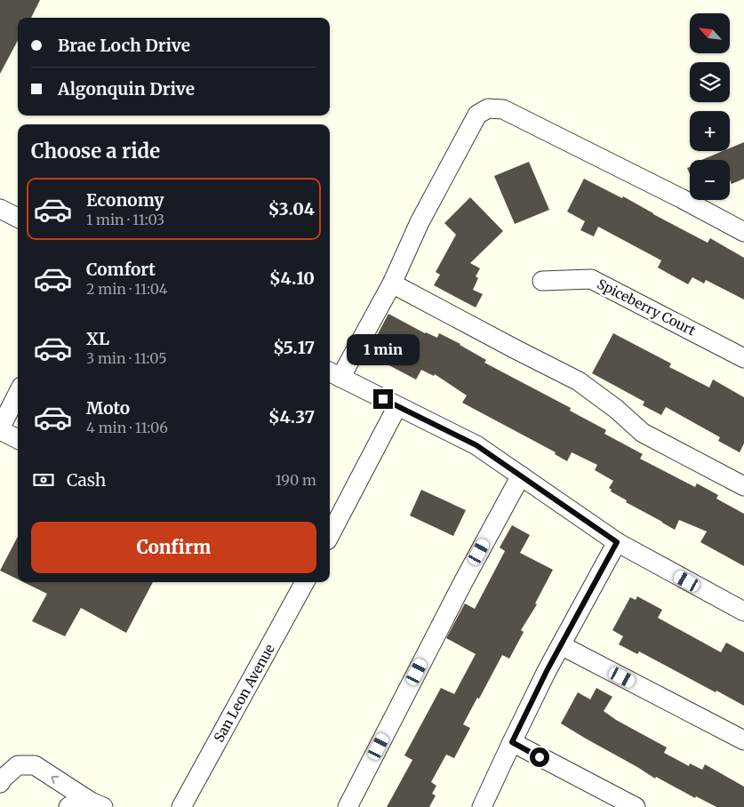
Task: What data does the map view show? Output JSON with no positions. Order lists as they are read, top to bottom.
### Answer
{
  "streets": {
    "street": ["Spiceberry Court", "San Leon Avenue"]
  },
  "north": "top left",
  "page": {
    "map_buttons": ["+", "−"],
    "banner": ["Brae Loch Drive", "Algonquin Drive"],
    "heading": "Choose a ride",
    "list": [
      {
        "name": "Economy",
        "note": "1 min · 11:03",
        "value": "$3.04"
      },
      {
        "name": "Comfort",
        "note": "2 min · 11:04",
        "value": "$4.10"
      },
      {
        "name": "XL",
        "note": "3 min · 11:05",
        "value": "$5.17"
      },
      {
        "name": "Moto",
        "note": "4 min · 11:06",
        "value": "$4.37"
      }
    ],
    "bubble": "1 min",
    "pay": ["Cash", "190 m"],
    "buttons": "Confirm"
  }
}
